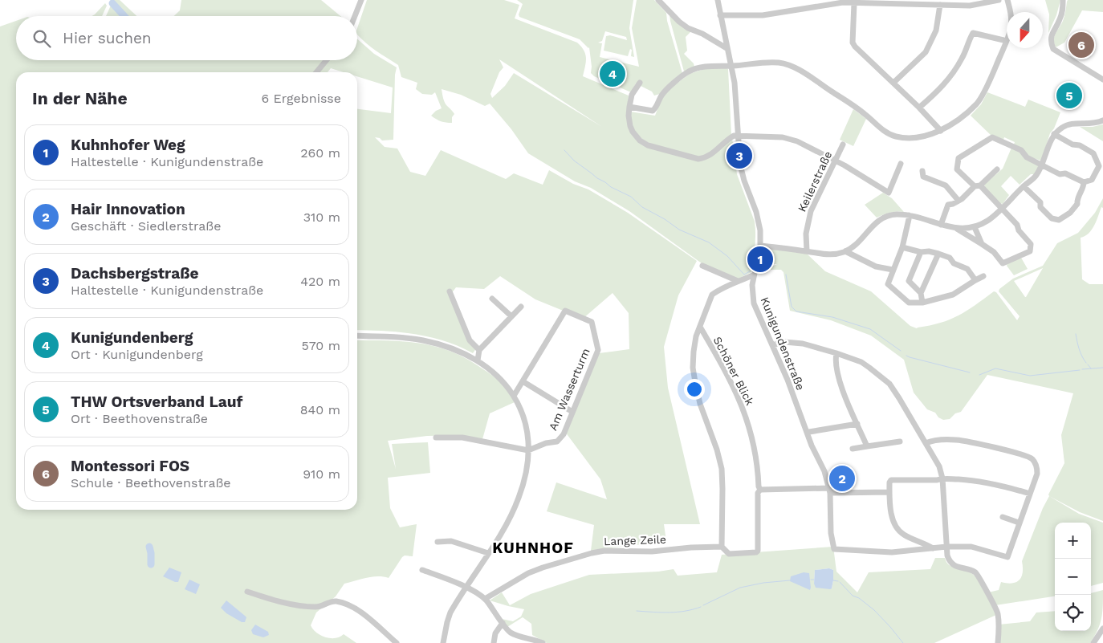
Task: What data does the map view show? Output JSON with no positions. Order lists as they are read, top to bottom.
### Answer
{
  "streets": {
    "street": [
      "Keilerstraße",
      "Kunigundenstraße",
      "Schöner Blick",
      "Am Wasserturm",
      "Lange Zeile"
    ]
  },
  "crossings": [
    ["Schöner Blick", "Lange Zeile"]
  ],
  "districts": ["KUHNHOF"],
  "north": "bottom",
  "page": {
    "search": "Hier suchen",
    "pins": [
      "6",
      "4",
      "5",
      "3",
      "1",
      "2"
    ],
    "heading": ["In der Nähe", "6 Ergebnisse"],
    "list": [
      {
        "mark": "1",
        "name": "Kuhnhofer Weg",
        "note": "Haltestelle · Kunigundenstraße",
        "value": "260 m"
      },
      {
        "mark": "2",
        "name": "Hair Innovation",
        "note": "Geschäft · Siedlerstraße",
        "value": "310 m"
      },
      {
        "mark": "3",
        "name": "Dachsbergstraße",
        "note": "Haltestelle · Kunigundenstraße",
        "value": "420 m"
      },
      {
        "mark": "4",
        "name": "Kunigundenberg",
        "note": "Ort · Kunigundenberg",
        "value": "570 m"
      },
      {
        "mark": "5",
        "name": "THW Ortsverband Lauf",
        "note": "Ort · Beethovenstraße",
        "value": "840 m"
      },
      {
        "mark": "6",
        "name": "Montessori FOS",
        "note": "Schule · Beethovenstraße",
        "value": "910 m"
      }
    ],
    "map_buttons": ["+", "−"]
  }
}
